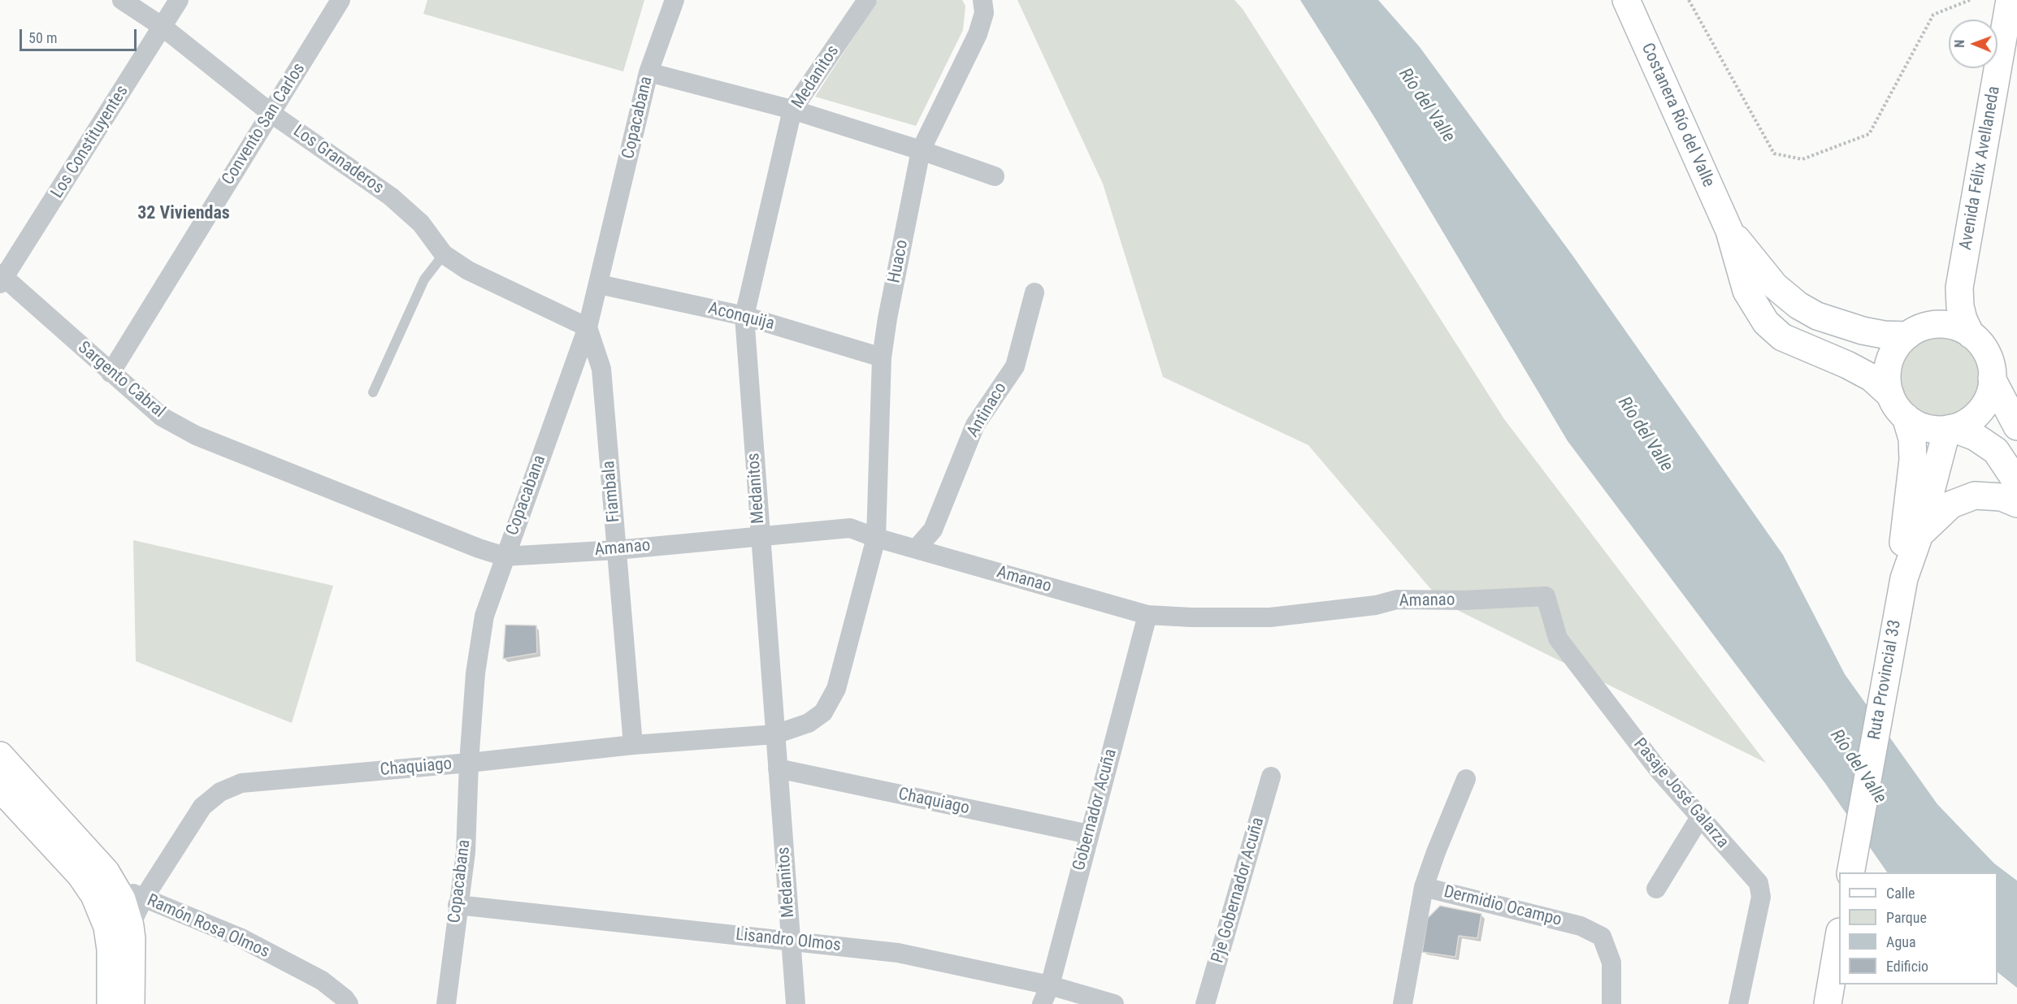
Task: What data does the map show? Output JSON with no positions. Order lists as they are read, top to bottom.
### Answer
{
  "streets": {
    "main road": ["Costanera Río del Valle", "Avenida Félix Avellaneda", "Ruta Provincial 33"],
    "street": [
      "Medanitos",
      "Copacabana",
      "Convento San Carlos",
      "Los Constituyentes",
      "Los Granaderos",
      "Huaco",
      "Aconquija",
      "Sargento Cabral",
      "Antinaco",
      "Fiambala",
      "Amanao",
      "Chaquiago",
      "Pasaje José Galarza",
      "Gobernador Acuña",
      "Pje Gobernador Acuña",
      "Dermidio Ocampo",
      "Ramón Rosa Olmos",
      "Lisandro Olmos"
    ]
  },
  "crossings": [
    ["Medanitos", "Aconquija"],
    ["Medanitos", "Amanao"],
    ["Medanitos", "Chaquiago"],
    ["Medanitos", "Lisandro Olmos"],
    ["Costanera Río del Valle", "Avenida Félix Avellaneda"],
    ["Copacabana", "Aconquija"],
    ["Copacabana", "Sargento Cabral"],
    ["Copacabana", "Fiambala"],
    ["Copacabana", "Amanao"],
    ["Copacabana", "Chaquiago"],
    ["Copacabana", "Lisandro Olmos"],
    ["Convento San Carlos", "Los Granaderos"],
    ["Convento San Carlos", "Sargento Cabral"],
    ["Los Constituyentes", "Los Granaderos"],
    ["Los Constituyentes", "Sargento Cabral"],
    ["Huaco", "Aconquija"],
    ["Huaco", "Amanao"],
    ["Sargento Cabral", "Amanao"],
    ["Antinaco", "Amanao"],
    ["Fiambala", "Amanao"],
    ["Fiambala", "Chaquiago"],
    ["Amanao", "Pasaje José Galarza"],
    ["Amanao", "Gobernador Acuña"],
    ["Chaquiago", "Gobernador Acuña"],
    ["Chaquiago", "Ramón Rosa Olmos"],
    ["Gobernador Acuña", "Lisandro Olmos"]
  ],
  "districts": ["32 Viviendas"],
  "water": ["Río del Valle"],
  "legend": [
    "Calle",
    "Parque",
    "Agua",
    "Edificio"
  ],
  "scale_bar": "50 m",
  "north": "left"
}
